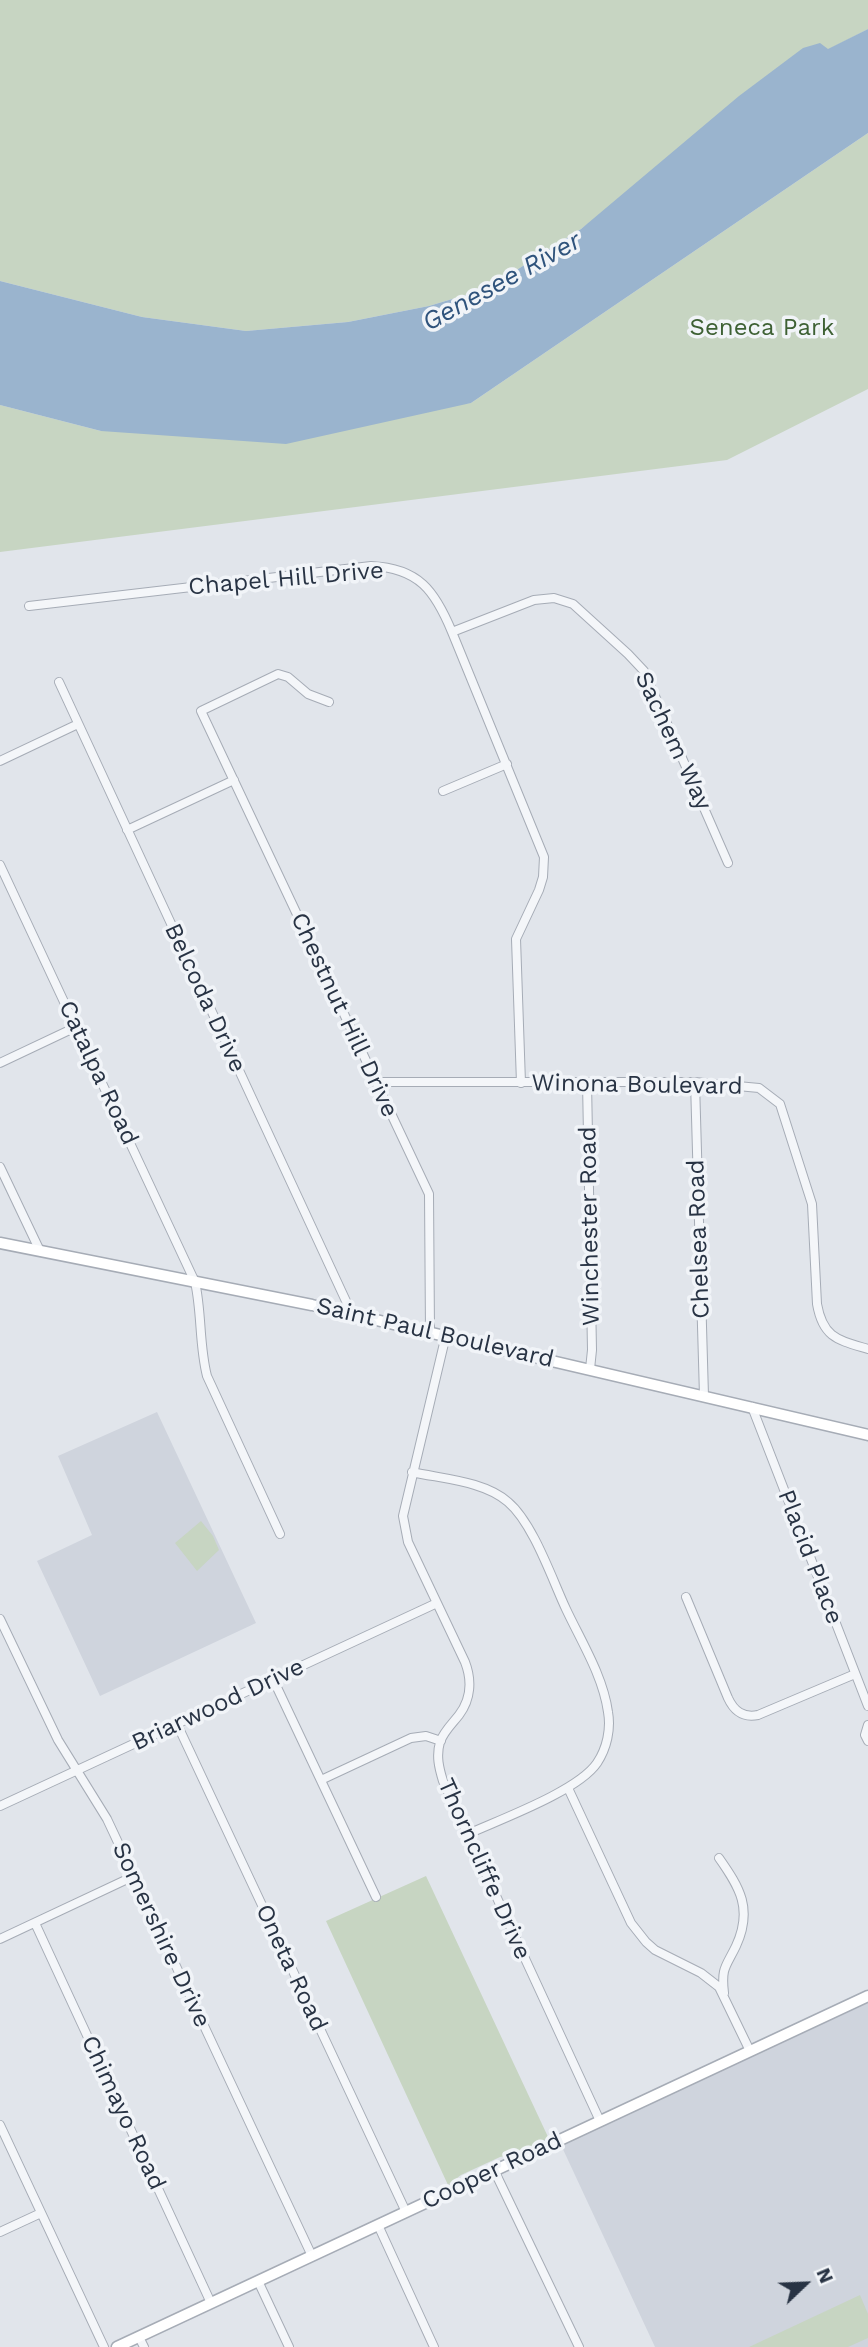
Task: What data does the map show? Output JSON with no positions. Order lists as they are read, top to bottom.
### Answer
{
  "streets": {
    "main road": ["Saint Paul Boulevard", "Cooper Road"],
    "street": [
      "Chapel Hill Drive",
      "Sachem Way",
      "Belcoda Drive",
      "Chestnut Hill Drive",
      "Catalpa Road",
      "Winona Boulevard",
      "Winchester Road",
      "Chelsea Road",
      "Placid Place",
      "Briarwood Drive",
      "Thorncliffe Drive",
      "Somershire Drive",
      "Oneta Road",
      "Chimayo Road"
    ]
  },
  "crossings": [
    ["Chapel Hill Drive", "Sachem Way"],
    ["Chapel Hill Drive", "Winona Boulevard"],
    ["Belcoda Drive", "Saint Paul Boulevard"],
    ["Chestnut Hill Drive", "Winona Boulevard"],
    ["Chestnut Hill Drive", "Saint Paul Boulevard"],
    ["Catalpa Road", "Saint Paul Boulevard"],
    ["Winona Boulevard", "Winchester Road"],
    ["Winona Boulevard", "Chelsea Road"],
    ["Winchester Road", "Saint Paul Boulevard"],
    ["Chelsea Road", "Saint Paul Boulevard"],
    ["Saint Paul Boulevard", "Placid Place"],
    ["Briarwood Drive", "Somershire Drive"],
    ["Briarwood Drive", "Oneta Road"],
    ["Thorncliffe Drive", "Cooper Road"],
    ["Somershire Drive", "Cooper Road"],
    ["Oneta Road", "Cooper Road"],
    ["Chimayo Road", "Cooper Road"]
  ],
  "water": ["Genesee River"],
  "parks": ["Seneca Park"],
  "north": "top right"
}
